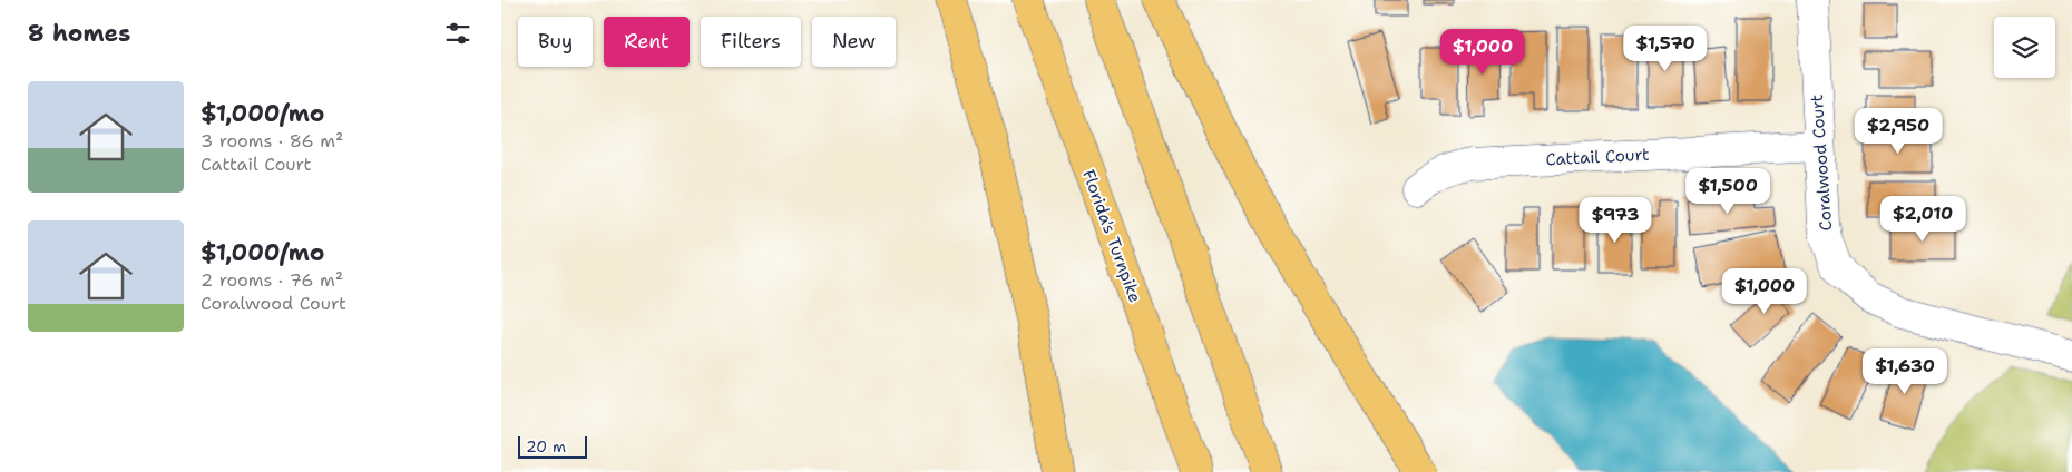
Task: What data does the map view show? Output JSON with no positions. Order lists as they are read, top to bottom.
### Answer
{
  "streets": {
    "highway": ["Florida's Turnpike"],
    "street": ["Cattail Court", "Coralwood Court"]
  },
  "crossings": [
    ["Cattail Court", "Coralwood Court"]
  ],
  "scale_bar": "20 m",
  "page": {
    "heading": "8 homes",
    "chip": [
      "Buy",
      "Rent",
      "Filters",
      "New"
    ],
    "price": [
      "$1,570",
      "$1,000",
      "$2,950",
      "$1,500",
      "$2,010",
      "$973",
      "$1,000",
      "$1,630"
    ],
    "list": [
      {
        "name": "$1,000/mo",
        "note": "3 rooms · 86 m² · Cattail Court"
      },
      {
        "name": "$1,000/mo",
        "note": "2 rooms · 76 m² · Coralwood Court"
      }
    ],
    "scale": "20 m"
  }
}
